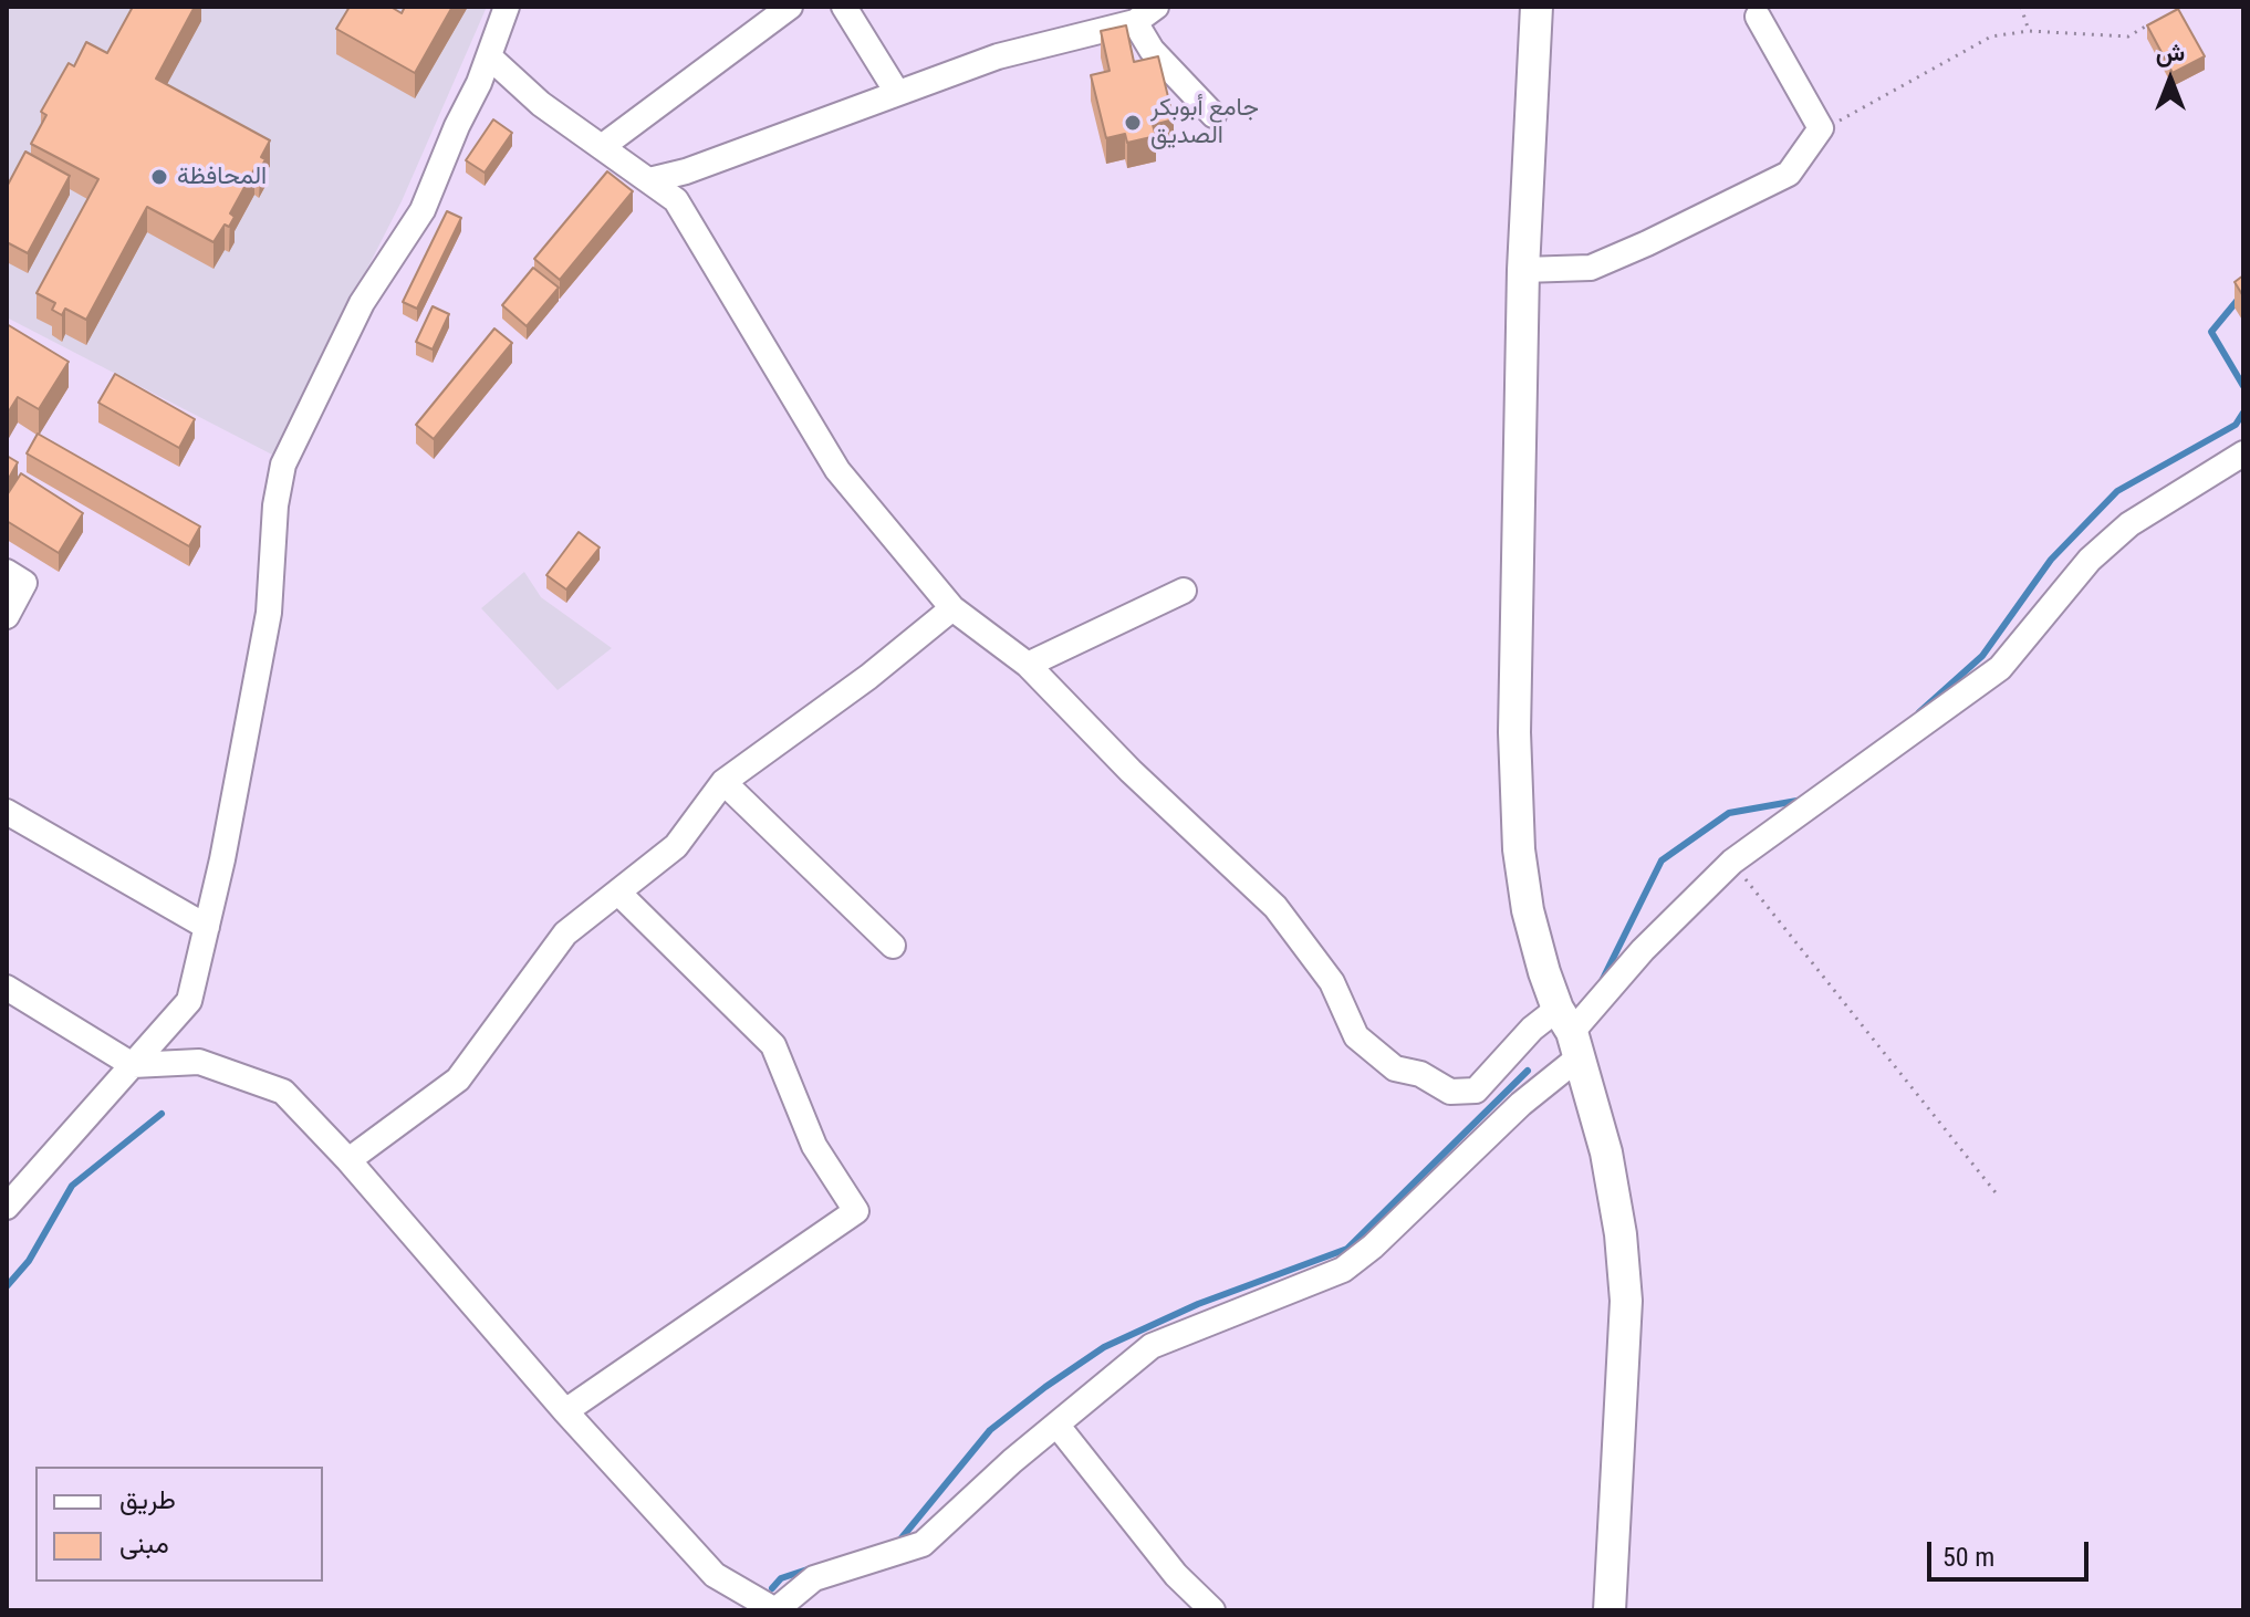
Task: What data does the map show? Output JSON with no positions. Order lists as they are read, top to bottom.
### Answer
{
  "places": ["جامع أبوبكر الصديق", "المحافظة"],
  "legend": ["طريق", "مبنى"],
  "scale_bar": "50 m",
  "north": "top"
}
